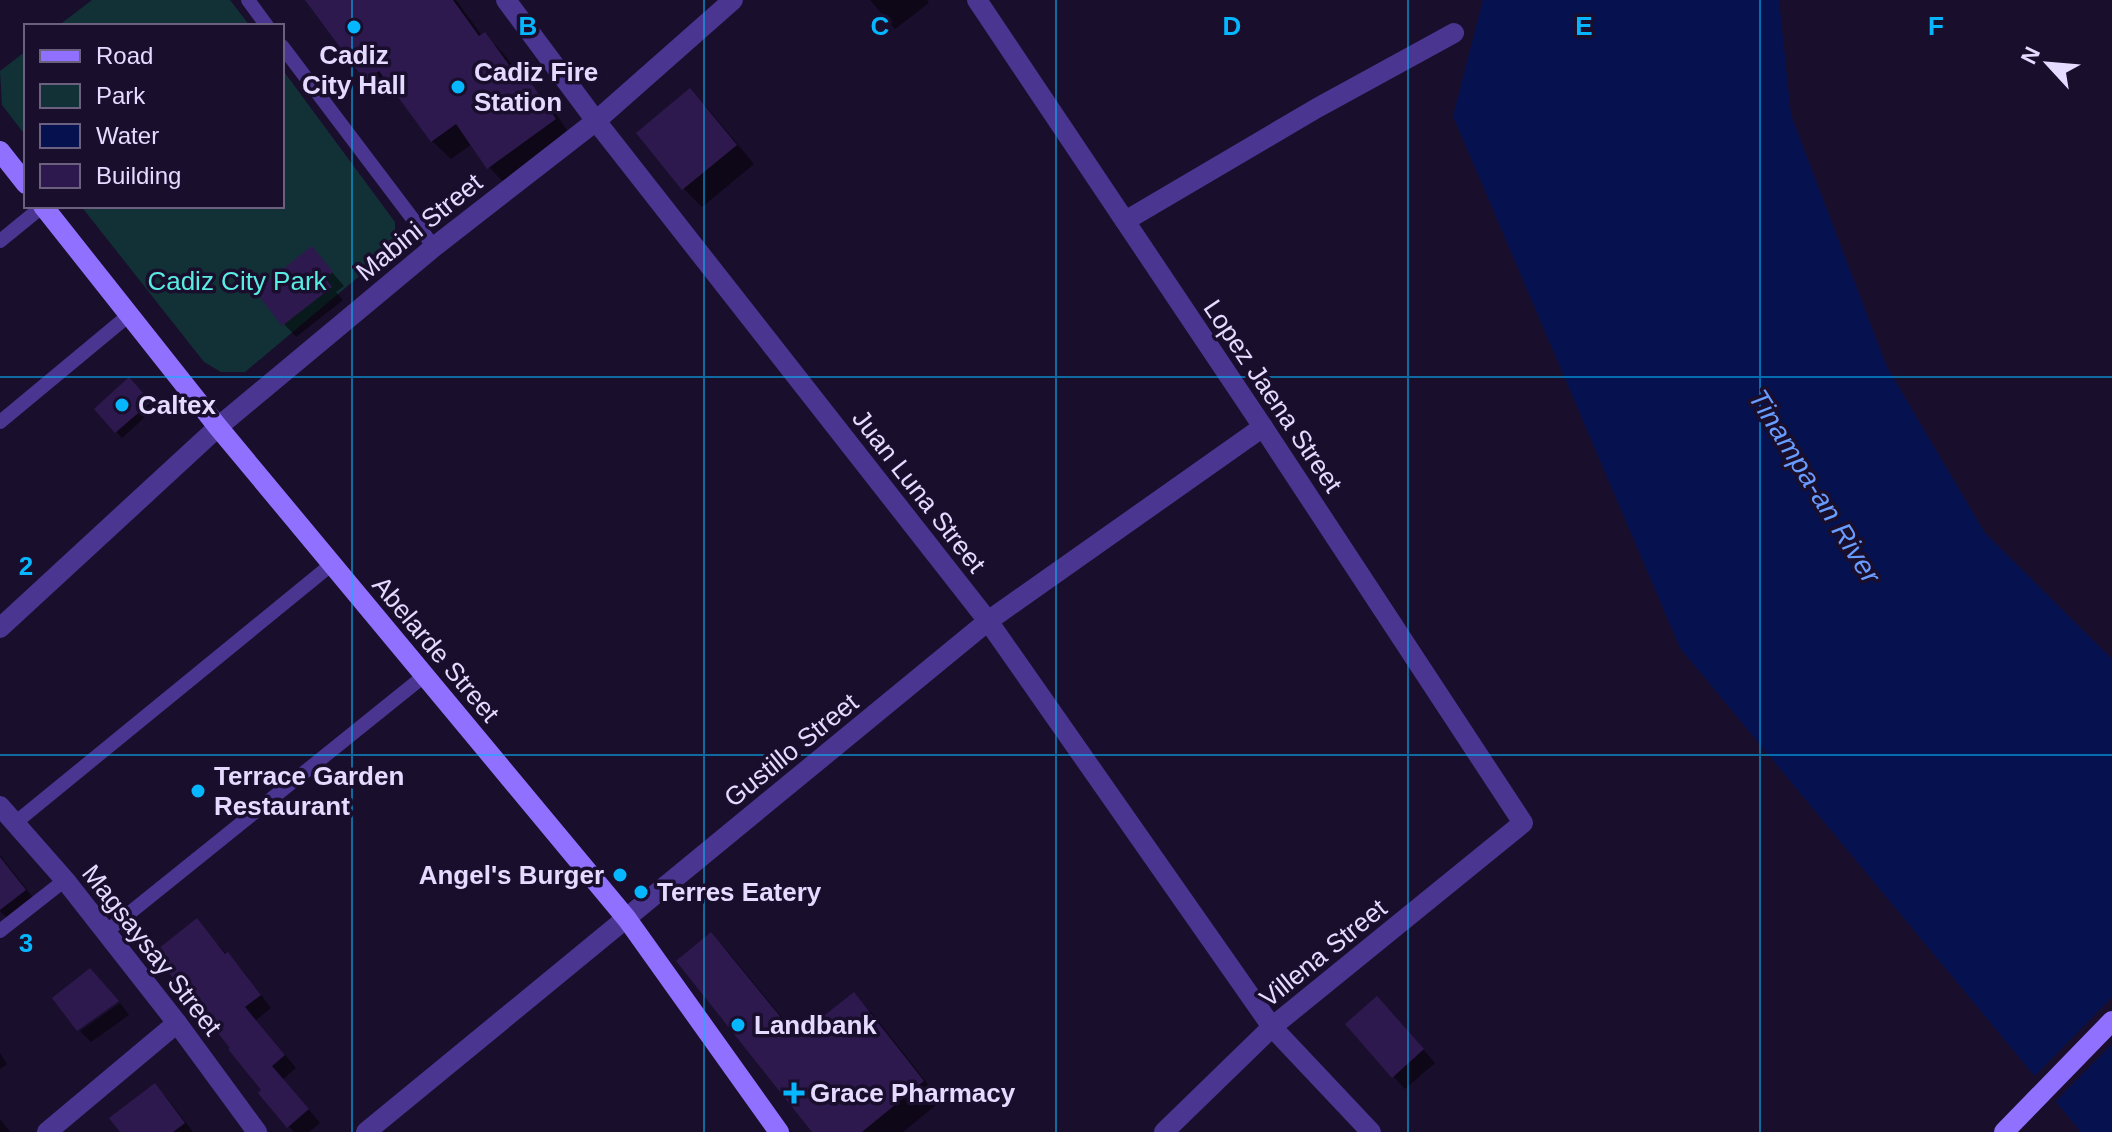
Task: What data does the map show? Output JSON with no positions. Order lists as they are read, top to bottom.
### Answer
{
  "streets": {
    "street": [
      "Mabini Street",
      "Lopez Jaena Street",
      "Juan Luna Street",
      "Abelarde Street",
      "Gustillo Street",
      "Magsaysay Street",
      "Villena Street"
    ]
  },
  "crossings": [
    ["Mabini Street", "Juan Luna Street"],
    ["Mabini Street", "Abelarde Street"],
    ["Lopez Jaena Street", "Gustillo Street"],
    ["Lopez Jaena Street", "Villena Street"],
    ["Juan Luna Street", "Gustillo Street"],
    ["Juan Luna Street", "Villena Street"],
    ["Abelarde Street", "Gustillo Street"]
  ],
  "water": ["Tinampa-an River"],
  "parks": ["Cadiz City Park"],
  "places": {
    "other": [
      "Cadiz City Hall",
      "Cadiz Fire Station",
      "Caltex",
      "Terrace Garden Restaurant",
      "Angel's Burger",
      "Terres Eatery",
      "Landbank"
    ],
    "health": ["Grace Pharmacy"]
  },
  "legend": [
    "Road",
    "Park",
    "Water",
    "Building"
  ],
  "north": "top left",
  "grid": {
    "columns": [
      "B",
      "C",
      "D",
      "E",
      "F"
    ],
    "rows": ["2", "3"]
  }
}
